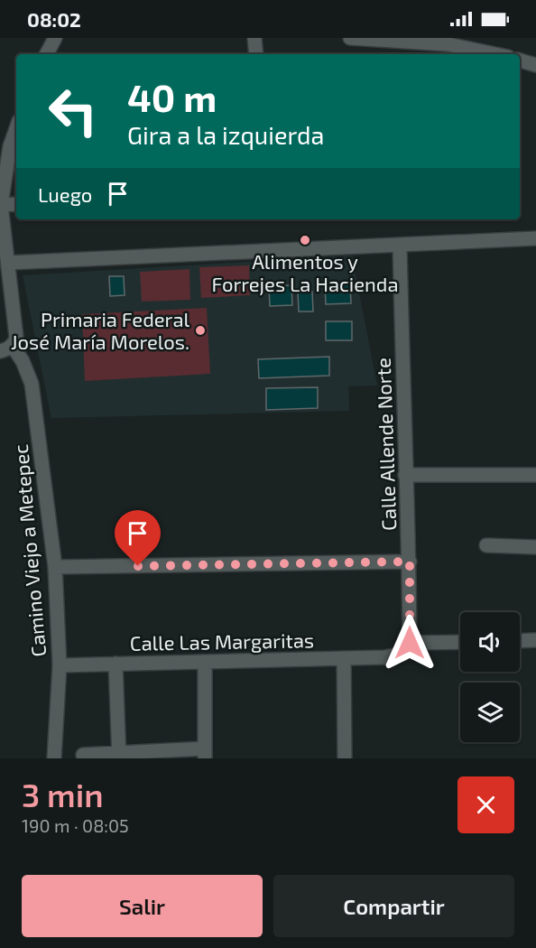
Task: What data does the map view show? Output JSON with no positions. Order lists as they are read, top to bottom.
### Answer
{
  "streets": {
    "street": ["Calle Allende Norte", "Camino Viejo a Metepec", "Calle Las Margaritas"]
  },
  "crossings": [
    ["Calle Allende Norte", "Calle Las Margaritas"],
    ["Camino Viejo a Metepec", "Calle Las Margaritas"]
  ],
  "places": ["Alimentos y Forrejes La Hacienda", "Primaria Federal José María Morelos."],
  "page": {
    "status": "08:02",
    "turn": ["40 m", "Gira a la izquierda"],
    "then": "Luego",
    "heading": ["3 min", "190 m · 08:05"],
    "buttons": ["Salir", "Compartir"]
  }
}
